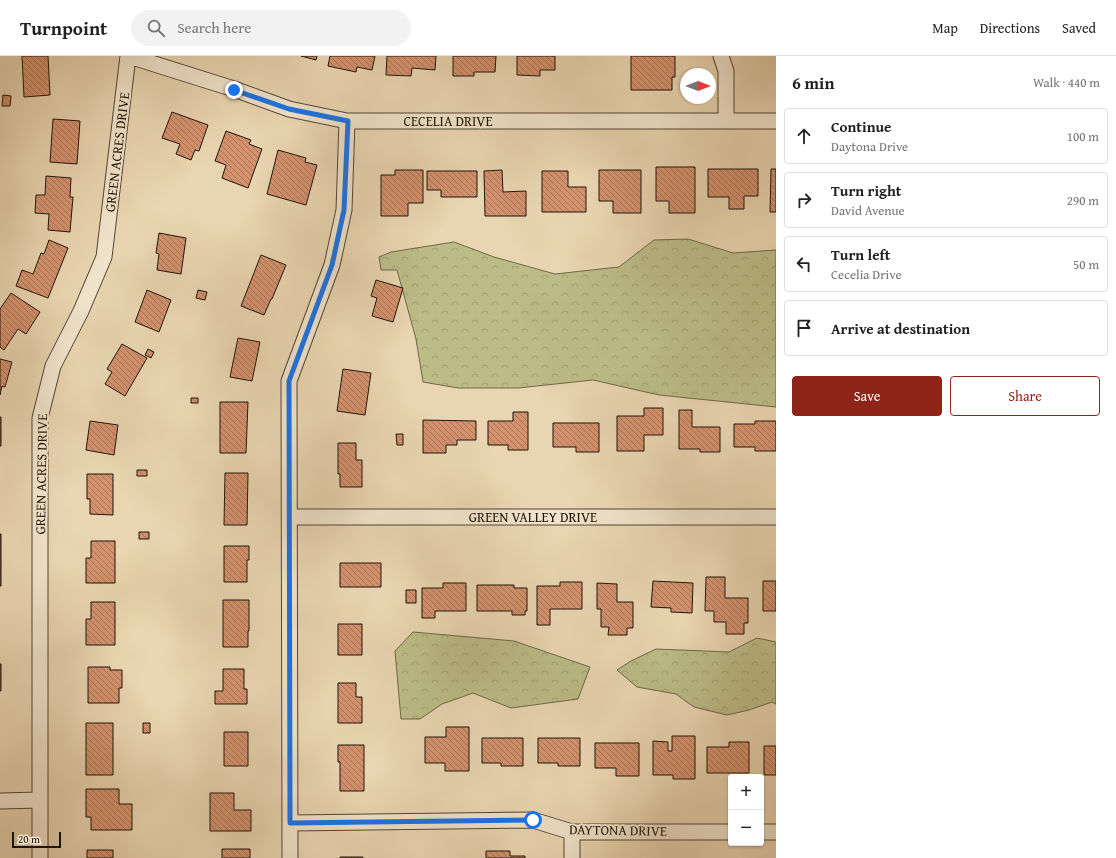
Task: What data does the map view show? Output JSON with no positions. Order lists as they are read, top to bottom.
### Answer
{
  "streets": {
    "street": [
      "CECELIA DRIVE",
      "GREEN ACRES DRIVE",
      "GREEN VALLEY DRIVE",
      "DAYTONA DRIVE"
    ]
  },
  "crossings": [
    ["CECELIA DRIVE", "GREEN ACRES DRIVE"]
  ],
  "scale_bar": "20 m",
  "north": "right",
  "page": {
    "header": "Turnpoint",
    "search": "Search here",
    "nav": ["Map", "Directions", "Saved"],
    "heading": ["6 min", "Walk · 440 m"],
    "list": [
      ["Continue", "Daytona Drive", "100 m"],
      ["Turn right", "David Avenue", "290 m"],
      ["Turn left", "Cecelia Drive", "50 m"],
      "Arrive at destination"
    ],
    "buttons": ["Save", "Share"],
    "map_buttons": ["+", "−"],
    "scale": "20 m"
  }
}
